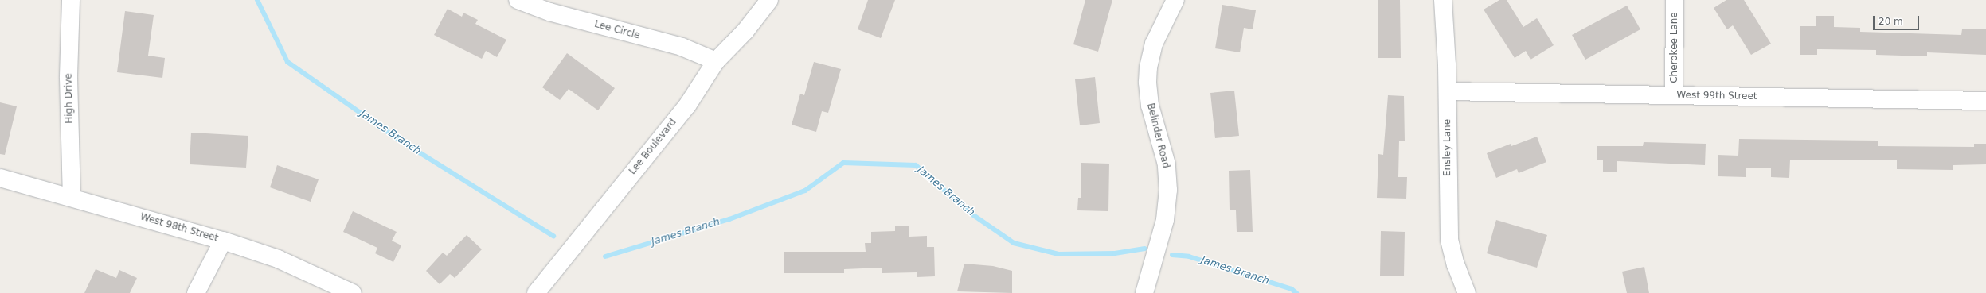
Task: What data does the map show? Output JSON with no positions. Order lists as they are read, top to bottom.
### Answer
{
  "streets": {
    "street": [
      "Lee Circle",
      "Cherokee Lane",
      "West 99th Street",
      "High Drive",
      "Belinder Road",
      "Lee Boulevard",
      "Ensley Lane",
      "West 98th Street"
    ]
  },
  "crossings": [
    ["Lee Circle", "Lee Boulevard"],
    ["Cherokee Lane", "West 99th Street"],
    ["West 99th Street", "Ensley Lane"],
    ["High Drive", "West 98th Street"]
  ],
  "water": ["James Branch"],
  "scale_bar": "20 m"
}
